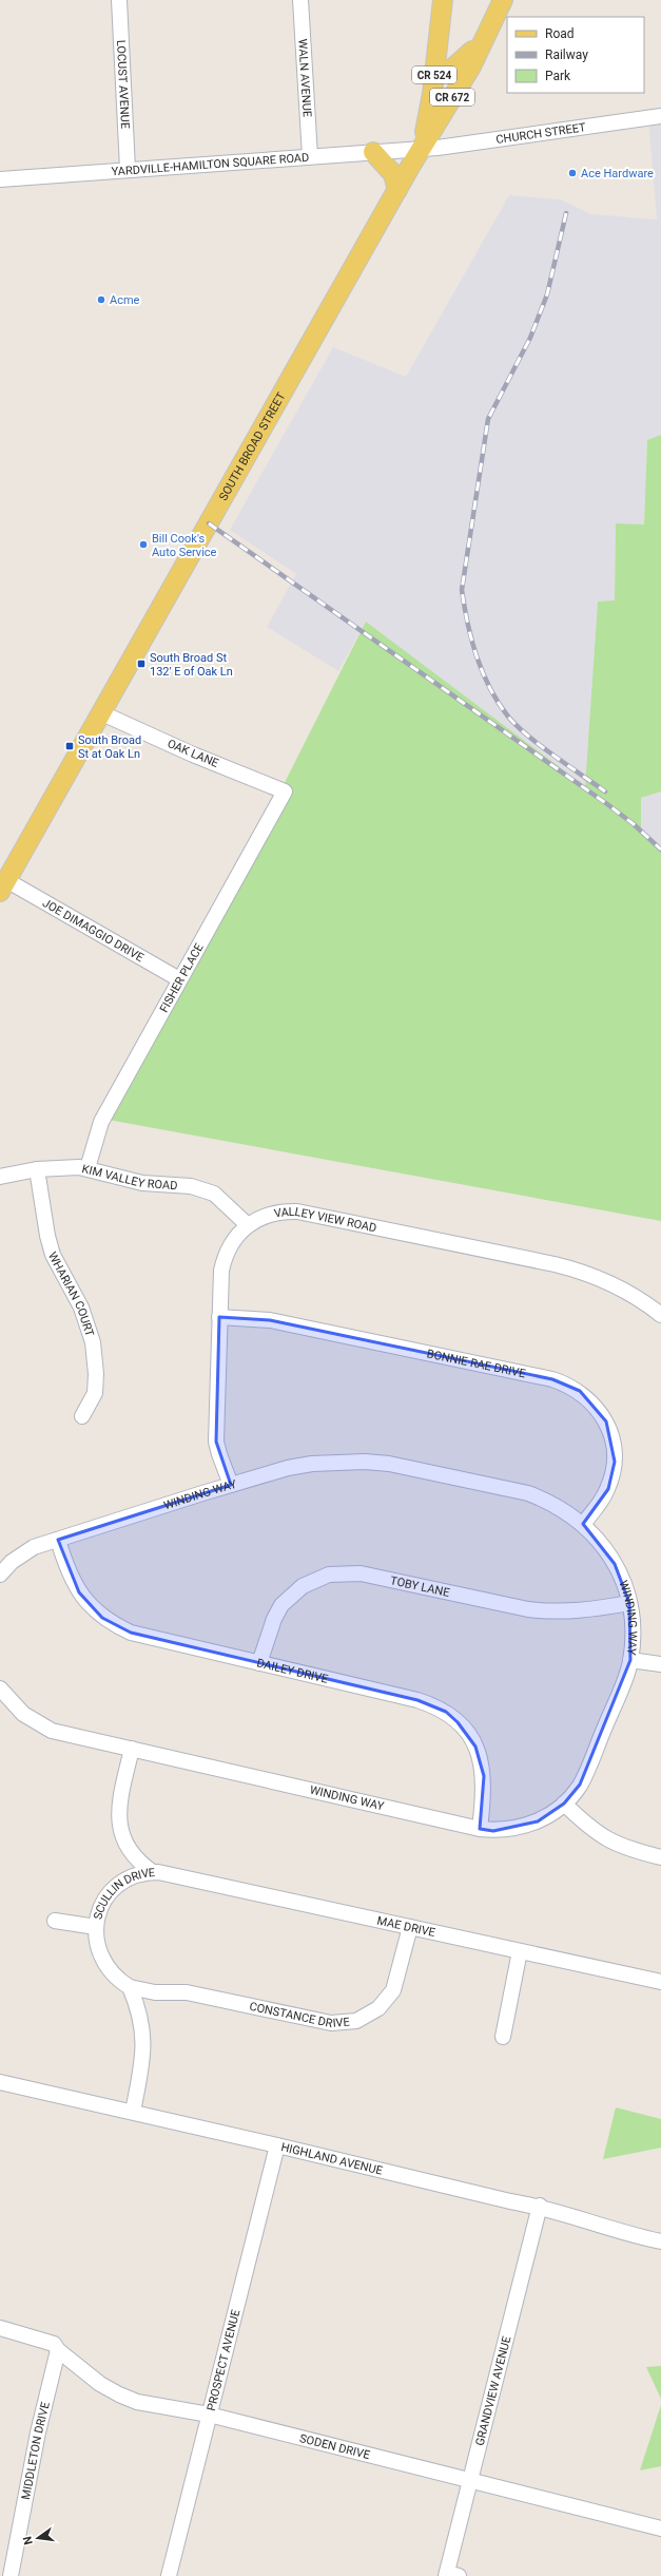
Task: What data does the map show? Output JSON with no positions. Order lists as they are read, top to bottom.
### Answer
{
  "streets": {
    "main road": ["CR 524", "CR 672", "SOUTH BROAD STREET"],
    "street": [
      "WALN AVENUE",
      "LOCUST AVENUE",
      "CHURCH STREET",
      "YARDVILLE-HAMILTON SQUARE ROAD",
      "OAK LANE",
      "JOE DIMAGGIO DRIVE",
      "FISHER PLACE",
      "KIM VALLEY ROAD",
      "VALLEY VIEW ROAD",
      "WHARIAN COURT",
      "BONNIE RAE DRIVE",
      "WINDING WAY",
      "TOBY LANE",
      "DAILEY DRIVE",
      "SCULLIN DRIVE",
      "MAE DRIVE",
      "CONSTANCE DRIVE",
      "HIGHLAND AVENUE",
      "PROSPECT AVENUE",
      "GRANDVIEW AVENUE",
      "SODEN DRIVE",
      "MIDDLETON DRIVE"
    ]
  },
  "crossings": [
    ["CR 524", "CHURCH STREET"],
    ["CR 524", "YARDVILLE-HAMILTON SQUARE ROAD"],
    ["CR 524", "SOUTH BROAD STREET"],
    ["WALN AVENUE", "YARDVILLE-HAMILTON SQUARE ROAD"],
    ["LOCUST AVENUE", "YARDVILLE-HAMILTON SQUARE ROAD"],
    ["CHURCH STREET", "YARDVILLE-HAMILTON SQUARE ROAD"],
    ["CHURCH STREET", "SOUTH BROAD STREET"],
    ["YARDVILLE-HAMILTON SQUARE ROAD", "SOUTH BROAD STREET"],
    ["SOUTH BROAD STREET", "OAK LANE"],
    ["SOUTH BROAD STREET", "JOE DIMAGGIO DRIVE"],
    ["OAK LANE", "FISHER PLACE"],
    ["JOE DIMAGGIO DRIVE", "FISHER PLACE"],
    ["FISHER PLACE", "KIM VALLEY ROAD"],
    ["KIM VALLEY ROAD", "VALLEY VIEW ROAD"],
    ["KIM VALLEY ROAD", "WHARIAN COURT"],
    ["VALLEY VIEW ROAD", "BONNIE RAE DRIVE"],
    ["VALLEY VIEW ROAD", "WINDING WAY"],
    ["BONNIE RAE DRIVE", "WINDING WAY"],
    ["WINDING WAY", "TOBY LANE"],
    ["WINDING WAY", "DAILEY DRIVE"],
    ["WINDING WAY", "SCULLIN DRIVE"],
    ["TOBY LANE", "DAILEY DRIVE"],
    ["SCULLIN DRIVE", "MAE DRIVE"],
    ["SCULLIN DRIVE", "CONSTANCE DRIVE"],
    ["SCULLIN DRIVE", "HIGHLAND AVENUE"],
    ["MAE DRIVE", "CONSTANCE DRIVE"],
    ["HIGHLAND AVENUE", "PROSPECT AVENUE"],
    ["HIGHLAND AVENUE", "GRANDVIEW AVENUE"],
    ["PROSPECT AVENUE", "SODEN DRIVE"],
    ["GRANDVIEW AVENUE", "SODEN DRIVE"],
    ["SODEN DRIVE", "MIDDLETON DRIVE"]
  ],
  "places": {
    "other": ["Ace Hardware", "Acme", "Bill Cook's Auto Service"],
    "transit": ["South Broad St 132' E of Oak Ln", "South Broad St at Oak Ln"]
  },
  "legend": ["Road", "Railway", "Park"],
  "north": "left"
}
